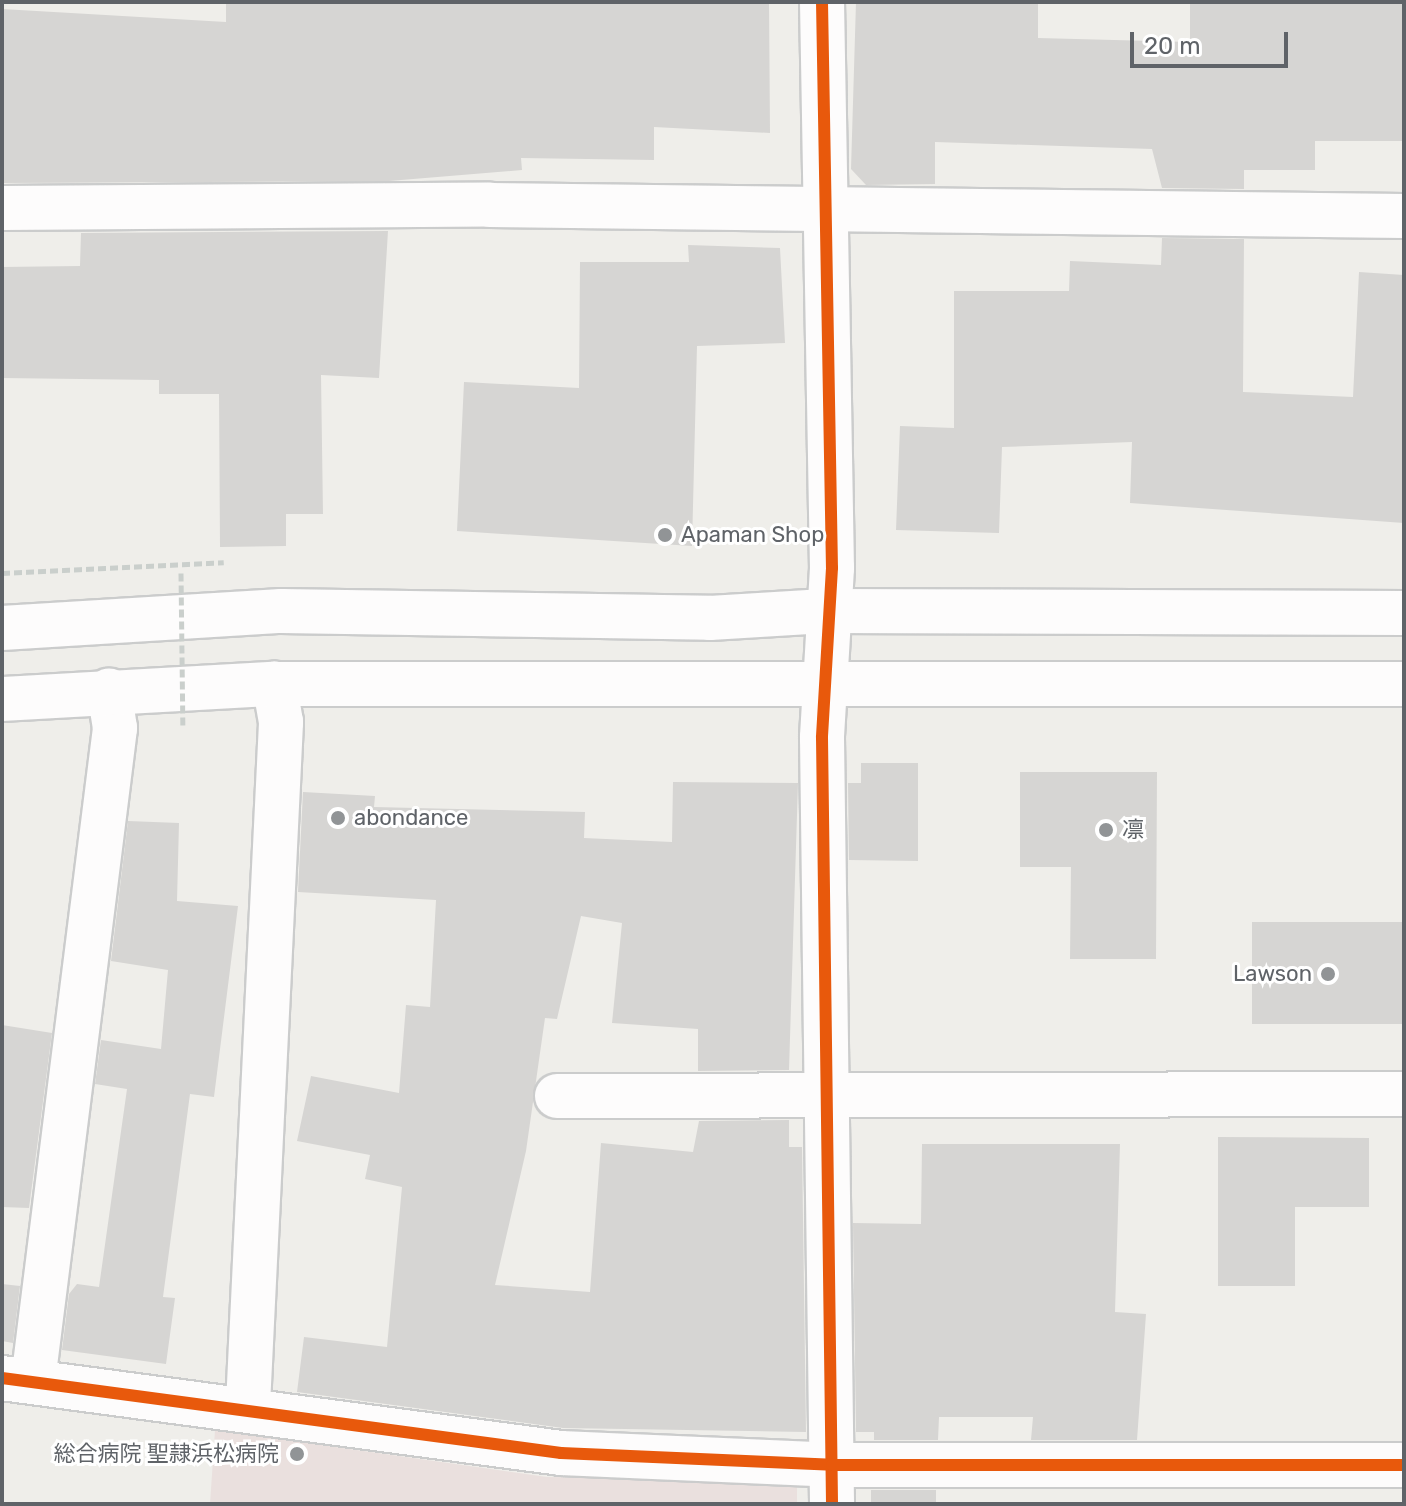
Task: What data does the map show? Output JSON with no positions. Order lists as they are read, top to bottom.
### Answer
{
  "places": [
    "Apaman Shop",
    "abondance",
    "凛",
    "Lawson",
    "総合病院 聖隷浜松病院"
  ],
  "scale_bar": "20 m"
}
